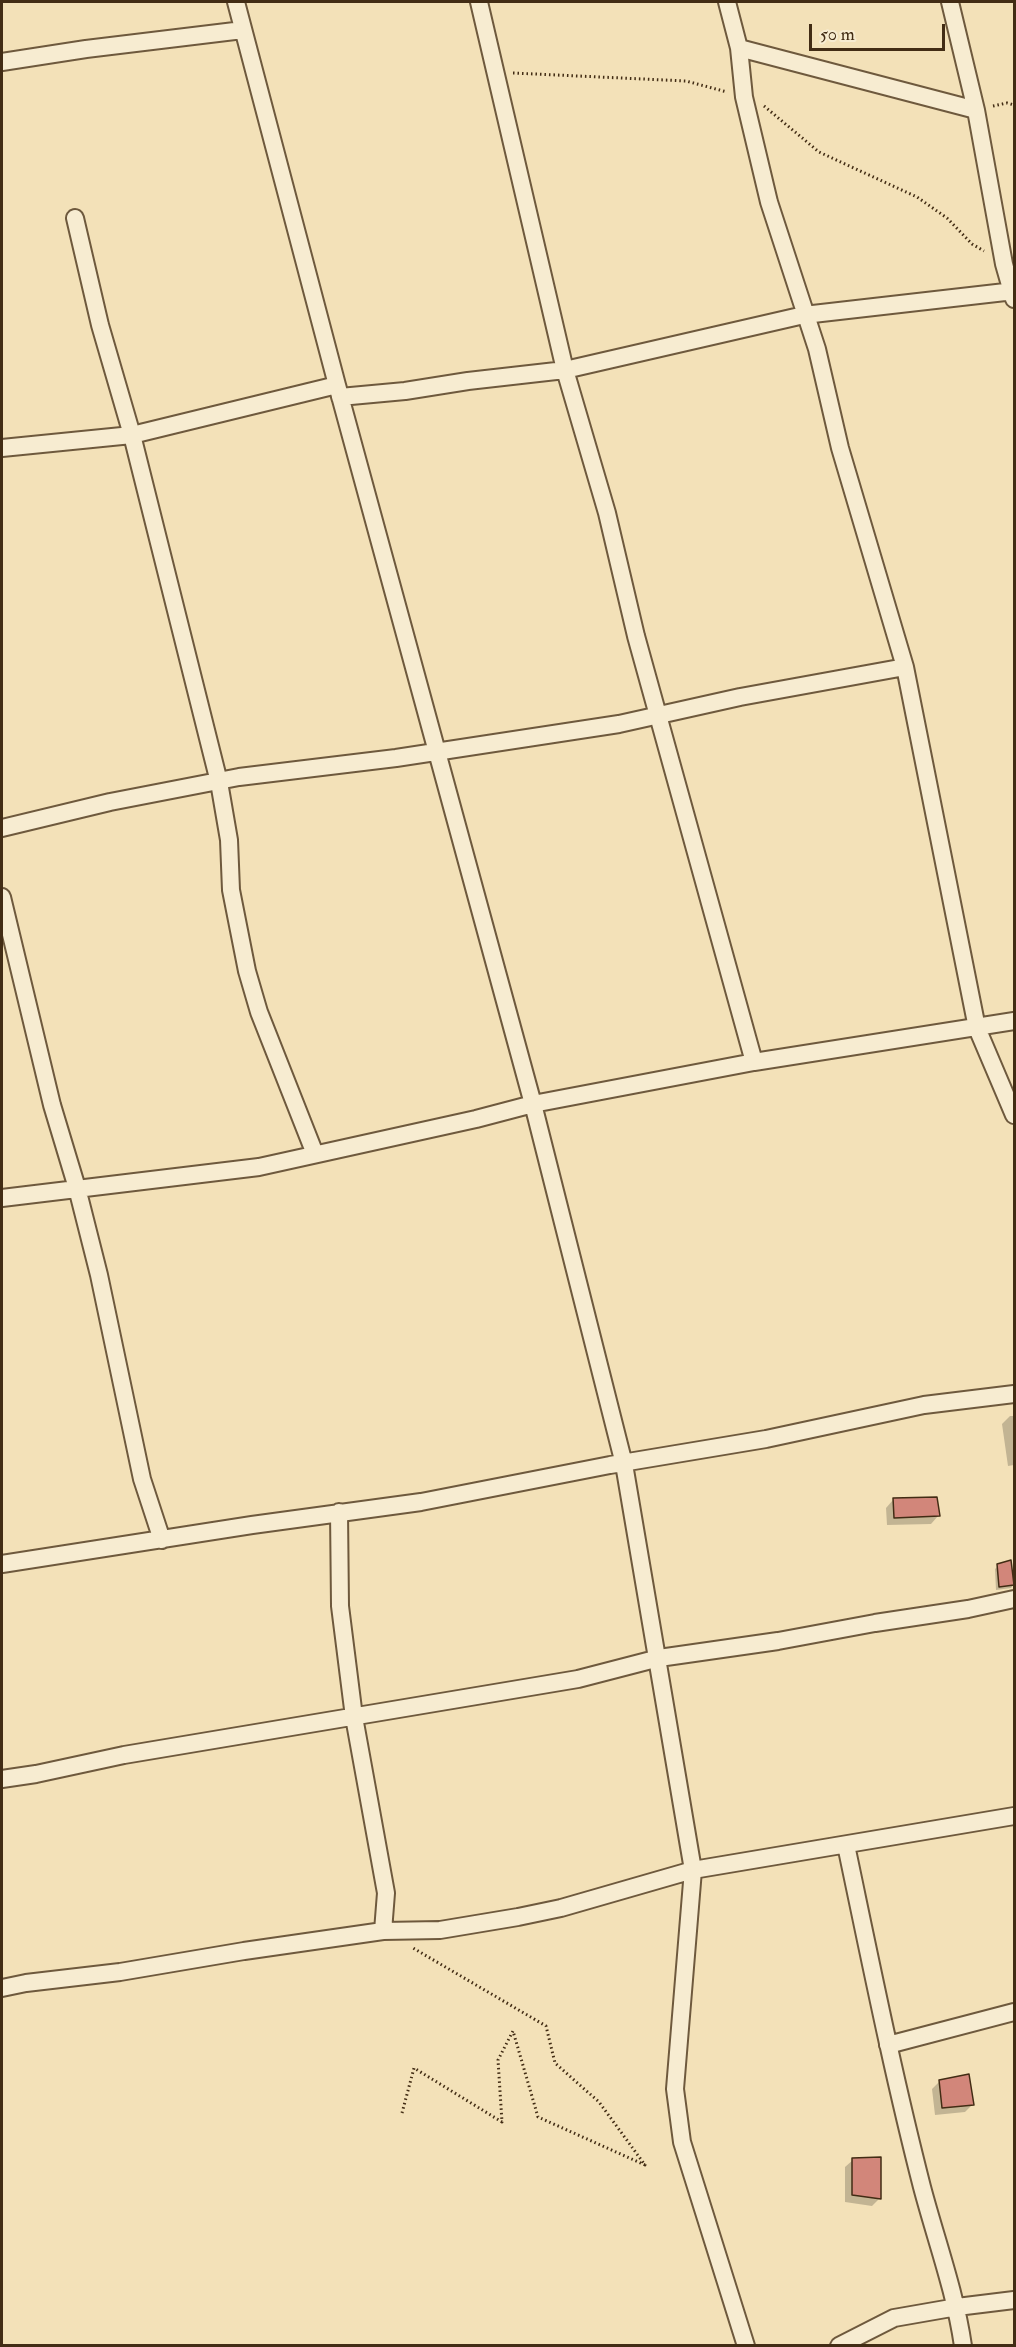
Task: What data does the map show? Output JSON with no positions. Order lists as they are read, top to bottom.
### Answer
{
  "scale_bar": "50 m"
}
